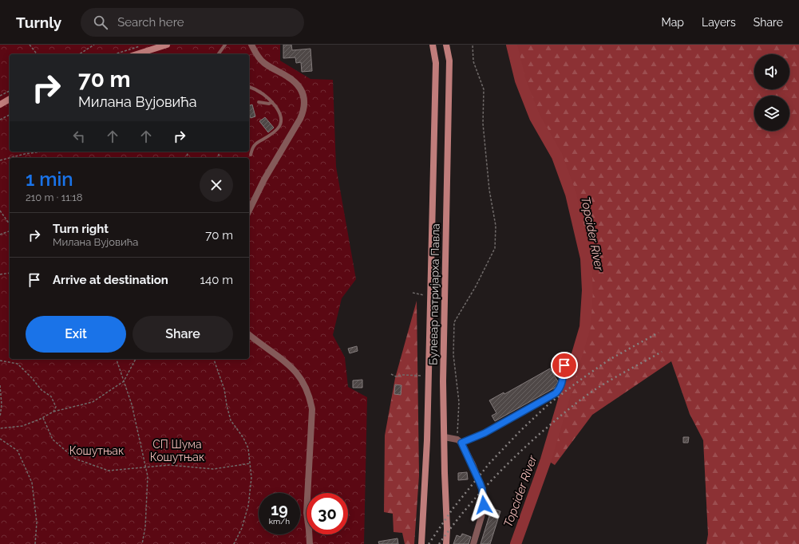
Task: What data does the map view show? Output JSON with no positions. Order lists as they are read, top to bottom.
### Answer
{
  "streets": {
    "main road": ["Булевар патријарха Павла"]
  },
  "water": ["Topcider River"],
  "parks": ["СП Шума Кошутњак", "Кошутњак"],
  "page": {
    "header": "Turnly",
    "search": "Search here",
    "nav": ["Map", "Layers", "Share"],
    "turn": ["70 m", "Милана Вујовића"],
    "heading": ["1 min", "210 m · 11:18"],
    "list": [
      {
        "name": "Turn right",
        "note": "Милана Вујовића",
        "value": "70 m"
      },
      {
        "name": "Arrive at destination",
        "value": "140 m"
      }
    ],
    "buttons": ["Exit", "Share"],
    "speed": "19 km/h",
    "limit": "30"
  }
}
